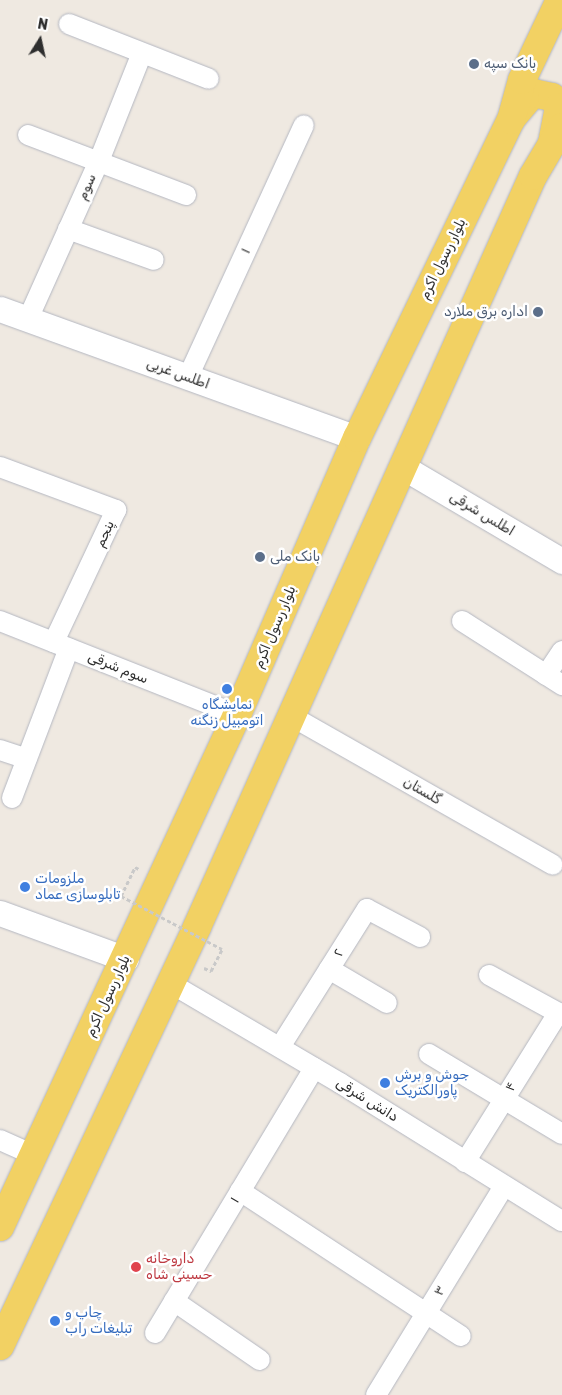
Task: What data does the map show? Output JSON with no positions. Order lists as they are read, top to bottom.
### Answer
{
  "streets": {
    "main road": ["بلوار رسول اکرم"],
    "street": [
      "سوم",
      "۱",
      "اطلس غربی",
      "اطلس شرقی",
      "پنجم",
      "سوم شرقی",
      "گلستان",
      "۲",
      "۴",
      "دانش شرقی",
      "۳"
    ]
  },
  "crossings": [
    ["سوم", "اطلس غربی"],
    ["۱", "اطلس غربی"],
    ["۱", "دانش شرقی"],
    ["بلوار رسول اکرم", "اطلس غربی"],
    ["بلوار رسول اکرم", "سوم شرقی"],
    ["پنجم", "سوم شرقی"],
    ["۲", "دانش شرقی"],
    ["۴", "دانش شرقی"],
    ["دانش شرقی", "۳"]
  ],
  "places": [
    "بانک سپه",
    "اداره برق ملارد",
    "بانک ملی",
    "نمایشگاه اتومبیل زنگنه",
    "ملزومات تابلوسازی عماد",
    "جوش و برش پاورالکتریک",
    "داروخانه حسینی شاه",
    "چاپ و تبلیغات راب"
  ],
  "north": "top"
}
